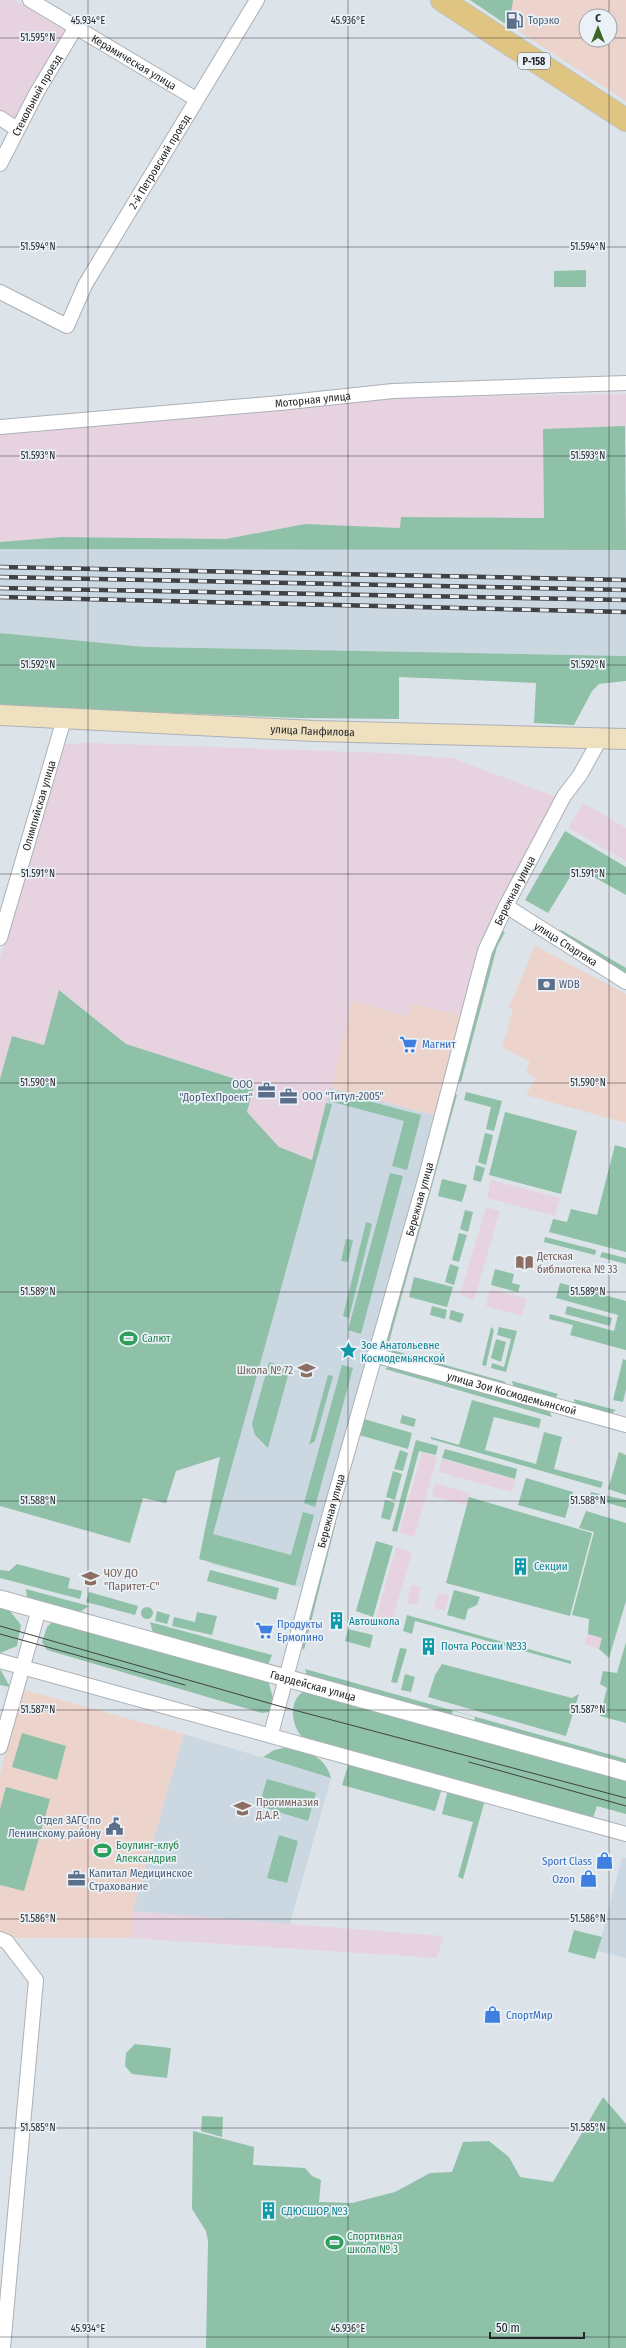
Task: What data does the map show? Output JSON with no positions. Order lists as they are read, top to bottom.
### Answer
{
  "streets": {
    "main road": ["Р-158", "улица Панфилова"],
    "street": [
      "Керамическая улица",
      "Стекольный проезд",
      "2-й Петровский проезд",
      "Моторная улица",
      "Олимпийская улица",
      "Бережная улица",
      "улица Спартака",
      "улица Зои Космодемьянской",
      "Гвардейская улица"
    ]
  },
  "crossings": [
    ["Керамическая улица", "Стекольный проезд"],
    ["Керамическая улица", "2-й Петровский проезд"],
    ["улица Панфилова", "Олимпийская улица"],
    ["улица Панфилова", "Бережная улица"],
    ["Бережная улица", "улица Спартака"],
    ["Бережная улица", "улица Зои Космодемьянской"],
    ["Бережная улица", "Гвардейская улица"]
  ],
  "places": {
    "fuel station": ["Торэко"],
    "bank": ["WDB"],
    "supermarket": ["Магнит", "Продукты Ермолино"],
    "office": ["ООО \"ДорТехПроект\"", "ООО \"Титул-2005\"", "Капитал Медицинское Страхование"],
    "library": ["Детская библиотека № 33"],
    "sports": ["Салют", "Боулинг-клуб Александрия", "Спортивная школа № 3"],
    "place": ["Зое Анатольевне Космодемьянской"],
    "school or university": ["Школа № 72", "ЧОУ ДО \"Паритет-С\"", "Прогимназия Д.А.Р."],
    "building": [
      "Секции",
      "Автошкола",
      "Почта России №33",
      "СДЮСШОР №3"
    ],
    "public building": ["Отдел ЗАГС по Ленинскому району"],
    "shop": ["Sport Class", "Ozon", "СпортМир"]
  },
  "scale_bar": "50 m",
  "north": "top",
  "coordinates": [
    "45.934°E",
    "45.936°E",
    "51.595°N",
    "51.594°N",
    "51.593°N",
    "51.592°N",
    "51.591°N",
    "51.590°N",
    "51.589°N",
    "51.588°N",
    "51.587°N",
    "51.586°N",
    "51.585°N"
  ]
}
